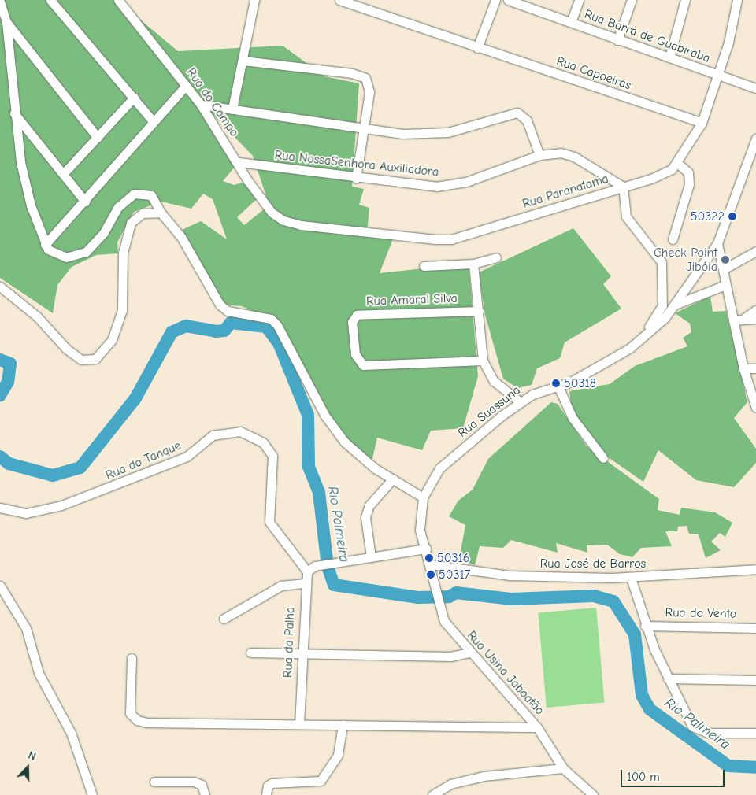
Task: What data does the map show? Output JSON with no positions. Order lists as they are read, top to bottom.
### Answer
{
  "streets": {
    "street": [
      "Rua Barra de Guabiraba",
      "Rua Capoeiras",
      "Rua do Campo",
      "Rua NossaSenhora Auxiliadora",
      "Rua Paranatama",
      "Rua Amaral Silva",
      "Rua Suassuna",
      "Rua do Tanque",
      "Rua José de Barros",
      "Rua do Vento",
      "Rua da Palha",
      "Rua Usina Jaboatão"
    ]
  },
  "crossings": [
    ["Rua do Campo", "Rua NossaSenhora Auxiliadora"],
    ["Rua do Campo", "Rua Paranatama"],
    ["Rua NossaSenhora Auxiliadora", "Rua Paranatama"],
    ["Rua Suassuna", "Rua José de Barros"],
    ["Rua Suassuna", "Rua Usina Jaboatão"],
    ["Rua do Tanque", "Rua da Palha"]
  ],
  "water": ["Rio Palmeira"],
  "places": [
    "50322",
    "Check Point Jibóia",
    "50318",
    "50316",
    "50317"
  ],
  "scale_bar": "100 m",
  "north": "top"
}
